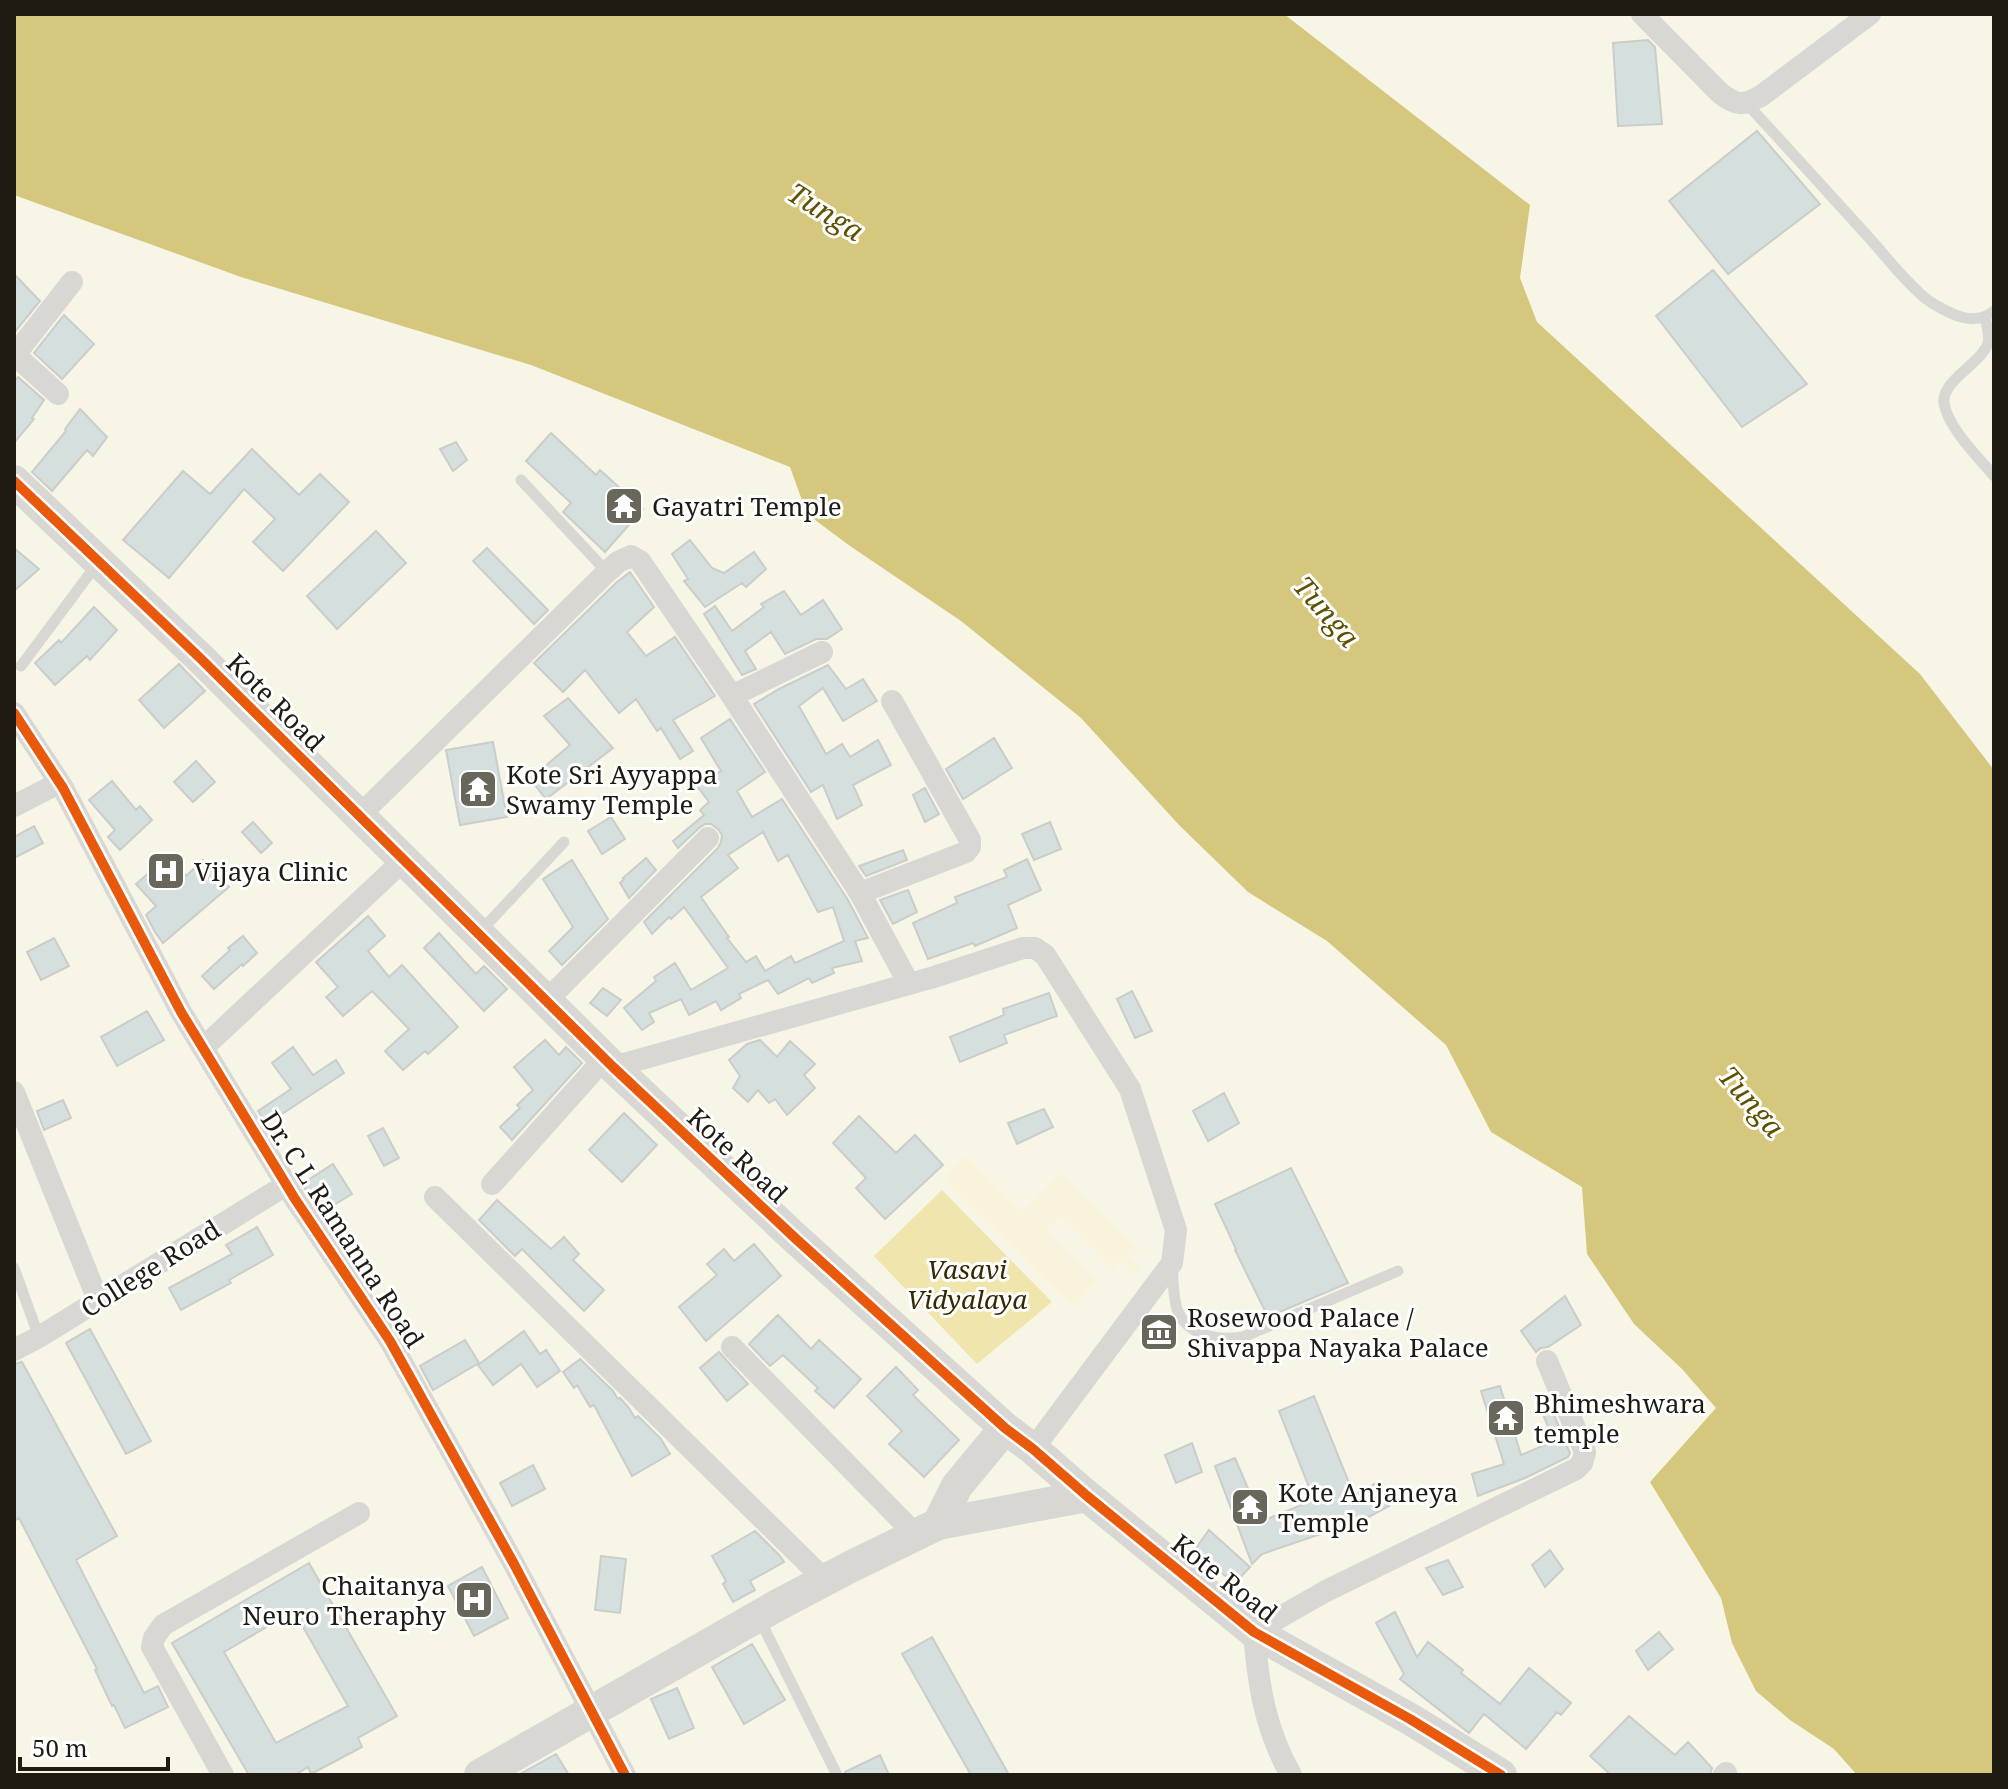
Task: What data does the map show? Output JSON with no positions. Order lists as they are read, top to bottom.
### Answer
{
  "streets": {
    "street": ["Kote Road", "Dr. C L Ramanna Road", "College Road"]
  },
  "crossings": [
    ["Dr. C L Ramanna Road", "College Road"]
  ],
  "water": ["Tunga"],
  "parks": ["Vasavi Vidyalaya"],
  "places": {
    "temple": [
      "Gayatri Temple",
      "Kote Sri Ayyappa Swamy Temple",
      "Bhimeshwara temple",
      "Kote Anjaneya Temple"
    ],
    "hospital": ["Vijaya Clinic", "Chaitanya Neuro Theraphy"],
    "museum": ["Rosewood Palace / Shivappa Nayaka Palace"]
  },
  "scale_bar": "50 m"
}
